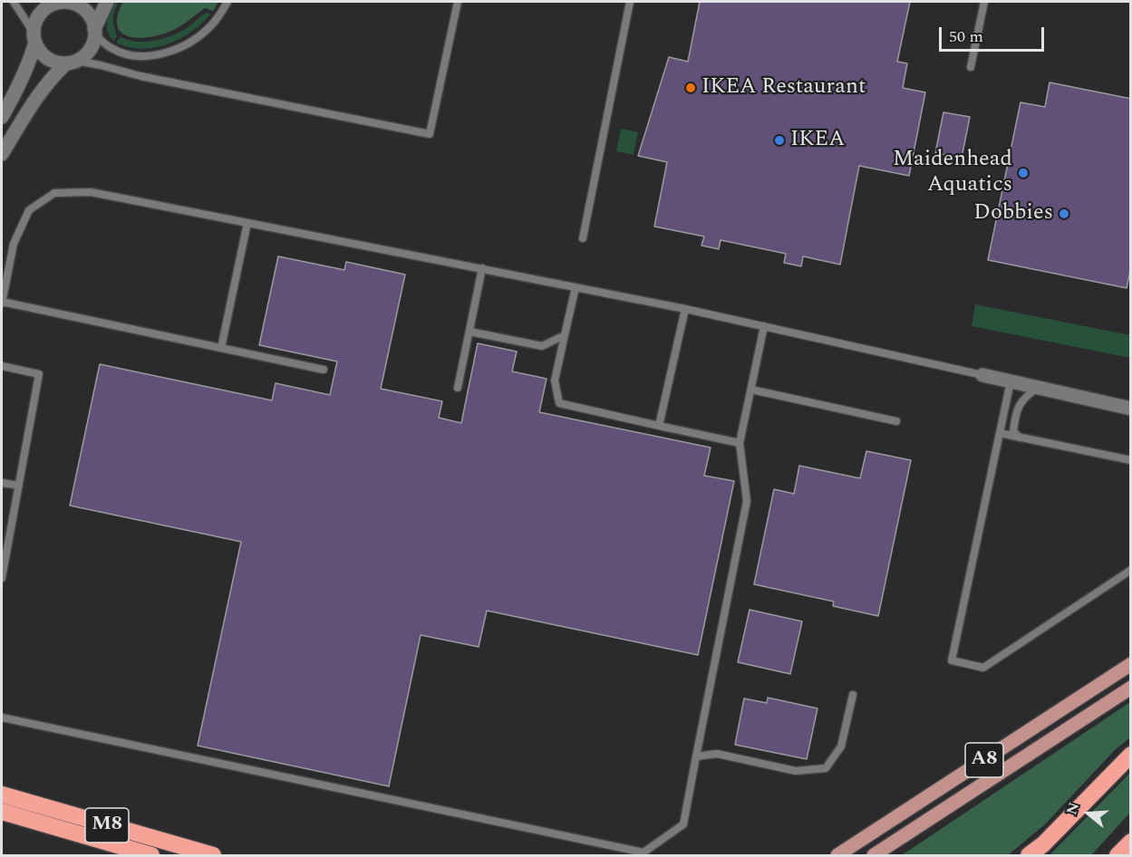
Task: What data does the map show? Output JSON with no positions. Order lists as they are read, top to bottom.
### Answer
{
  "streets": {
    "highway": ["M8"],
    "main road": ["A8"]
  },
  "places": [
    "IKEA Restaurant",
    "IKEA",
    "Maidenhead Aquatics",
    "Dobbies"
  ],
  "scale_bar": "50 m",
  "north": "left"
}
